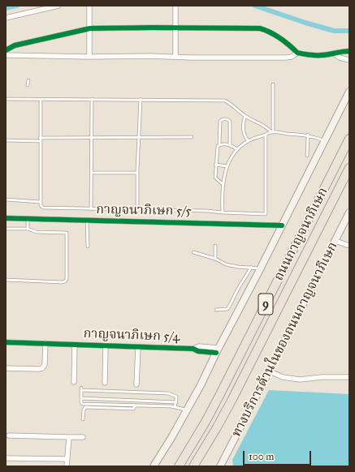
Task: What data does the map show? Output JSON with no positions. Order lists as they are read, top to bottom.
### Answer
{
  "streets": {
    "highway": ["ถนนกาญจนาภิเษก", "9"],
    "main road": ["ทางบริการด้านในของถนนกาญจนาภิเษก"],
    "street": ["กาญจนาภิเษก 5/5", "กาญจนาภิเษก 5/4"]
  },
  "scale_bar": "100 m"
}
